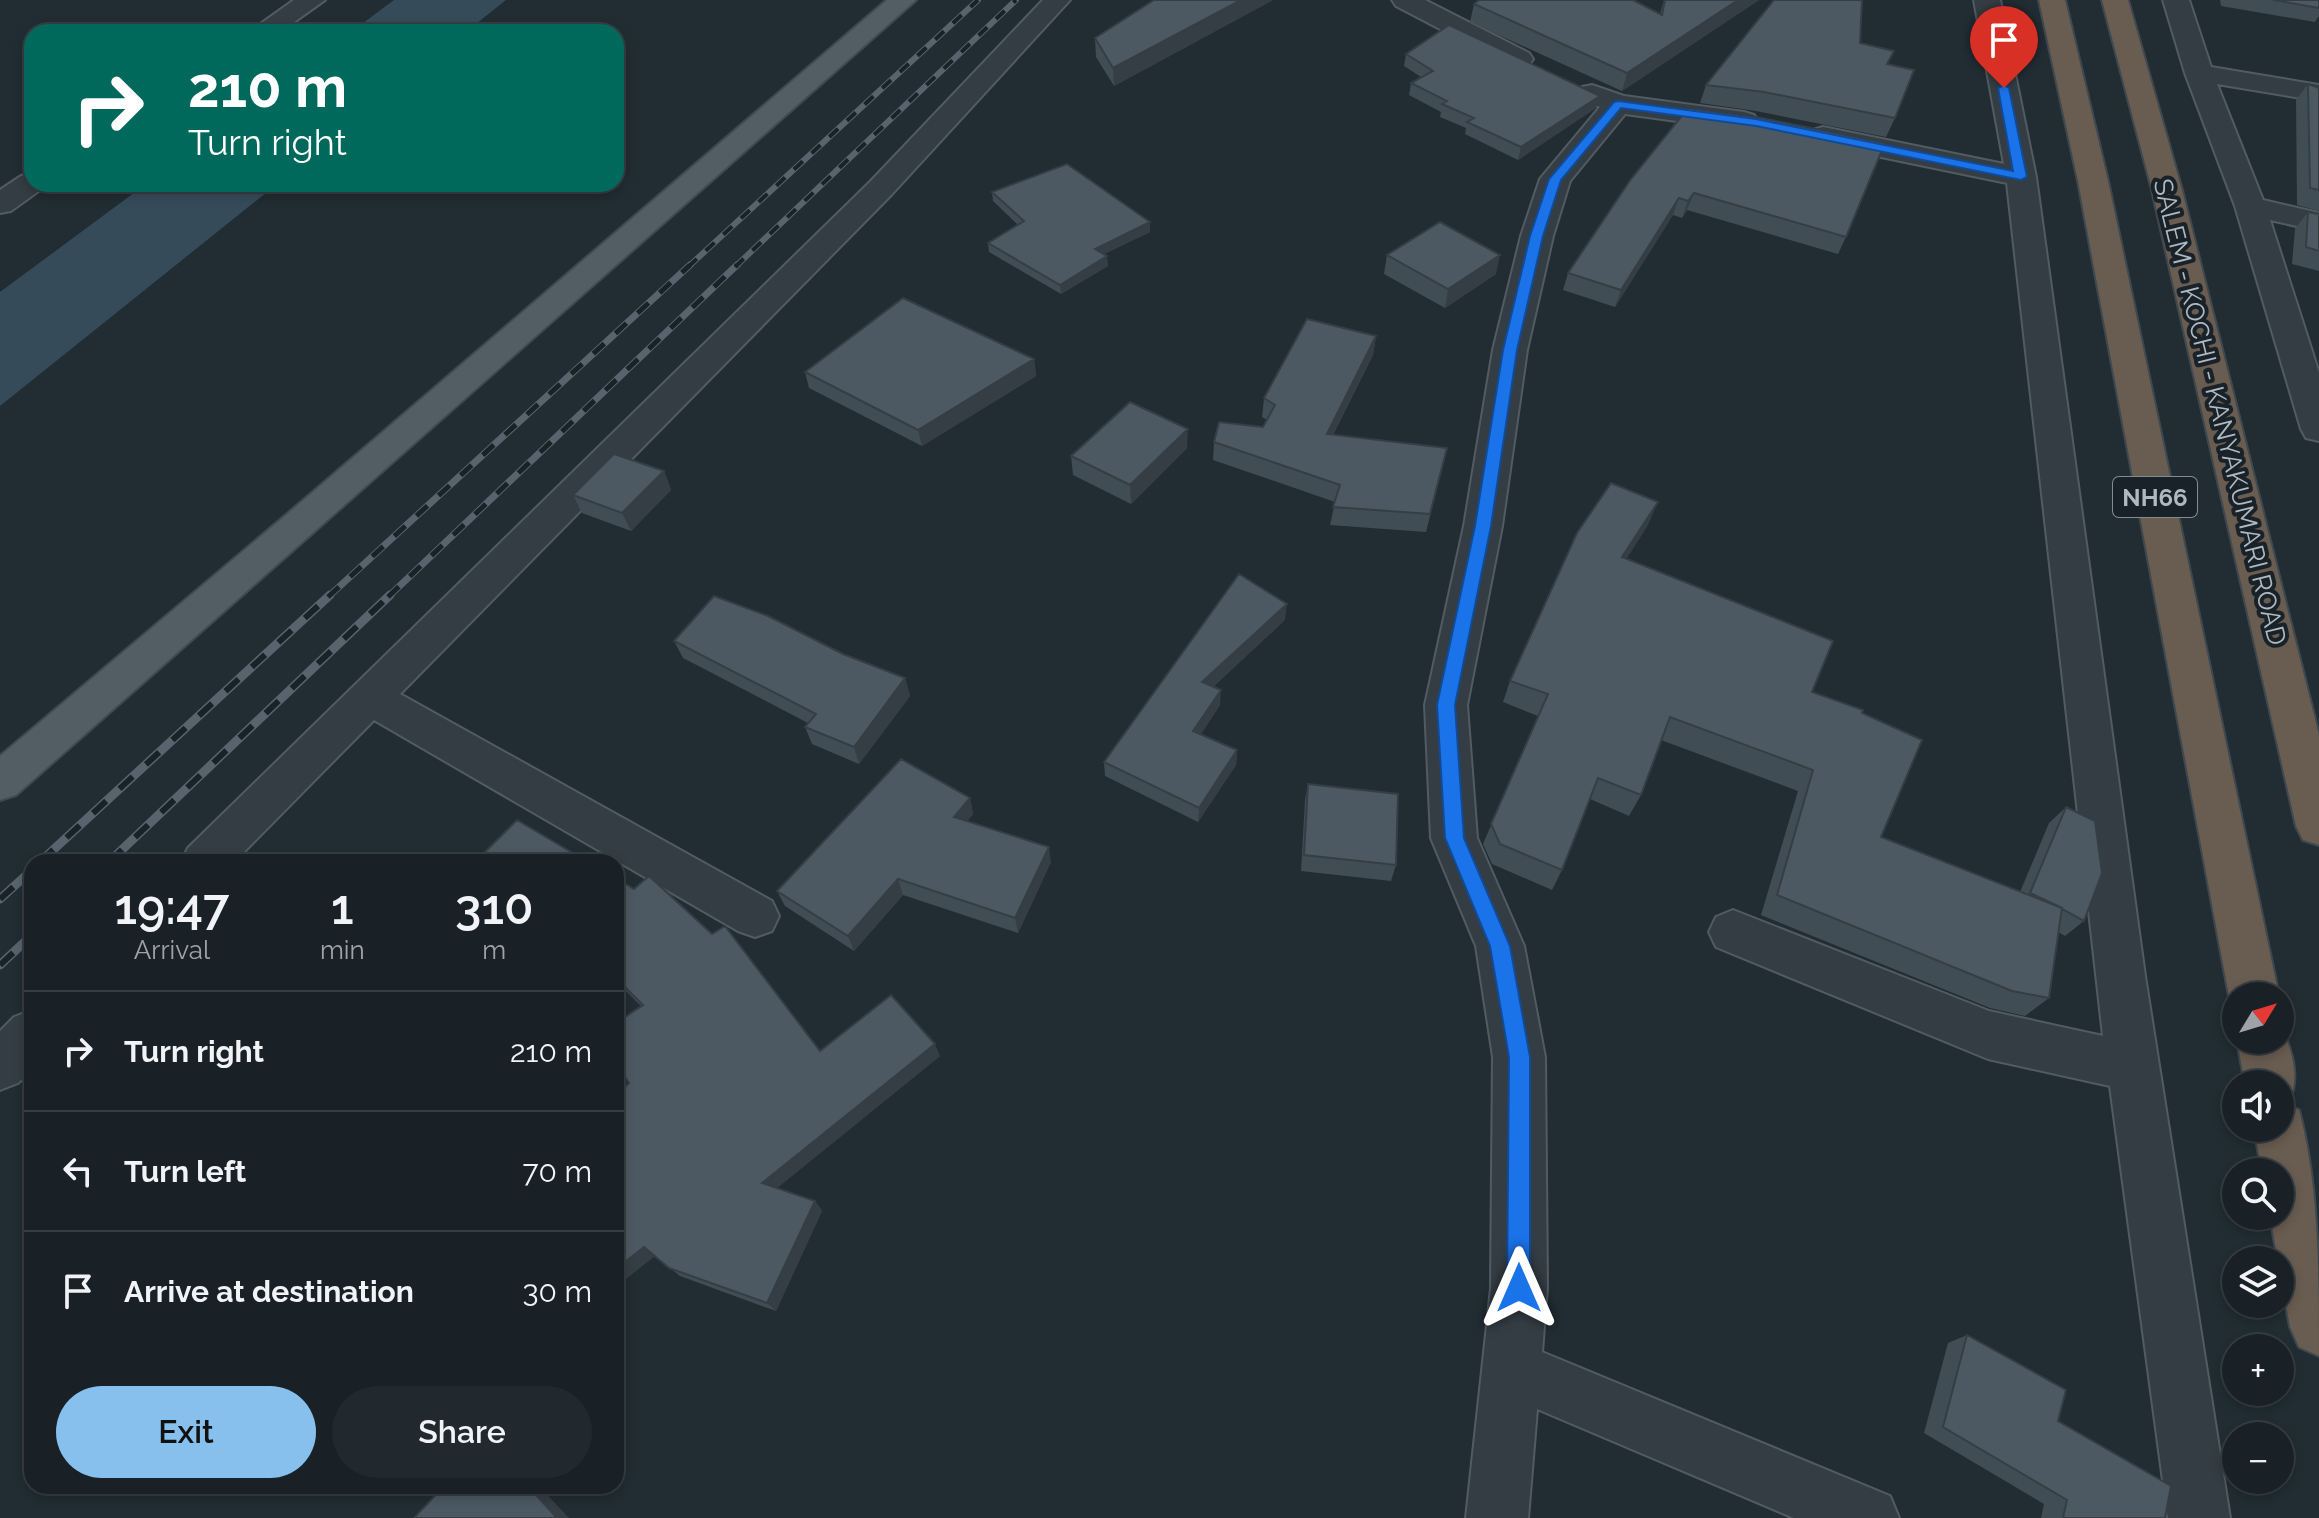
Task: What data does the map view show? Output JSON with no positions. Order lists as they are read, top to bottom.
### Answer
{
  "streets": {
    "highway": ["SALEM - KOCHI - KANYAKUMARI ROAD", "NH66"]
  },
  "north": "top right",
  "page": {
    "turn": ["210 m", "Turn right"],
    "eta": [
      "19:47",
      "Arrival",
      "1",
      "min",
      "310",
      "m"
    ],
    "map_buttons": ["+", "−"],
    "list": [
      {
        "name": "Turn right",
        "value": "210 m"
      },
      {
        "name": "Turn left",
        "value": "70 m"
      },
      {
        "name": "Arrive at destination",
        "value": "30 m"
      }
    ],
    "buttons": ["Exit", "Share"]
  }
}
